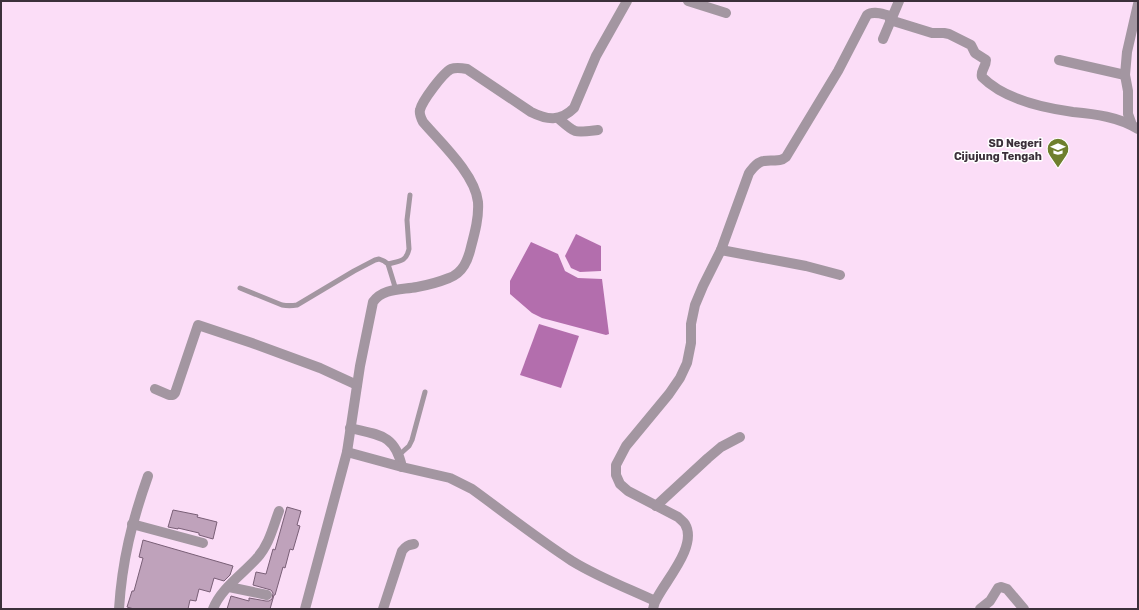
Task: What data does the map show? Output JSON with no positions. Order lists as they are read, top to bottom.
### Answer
{
  "places": {
    "school or university": ["SD Negeri Cijujung Tengah"]
  }
}
